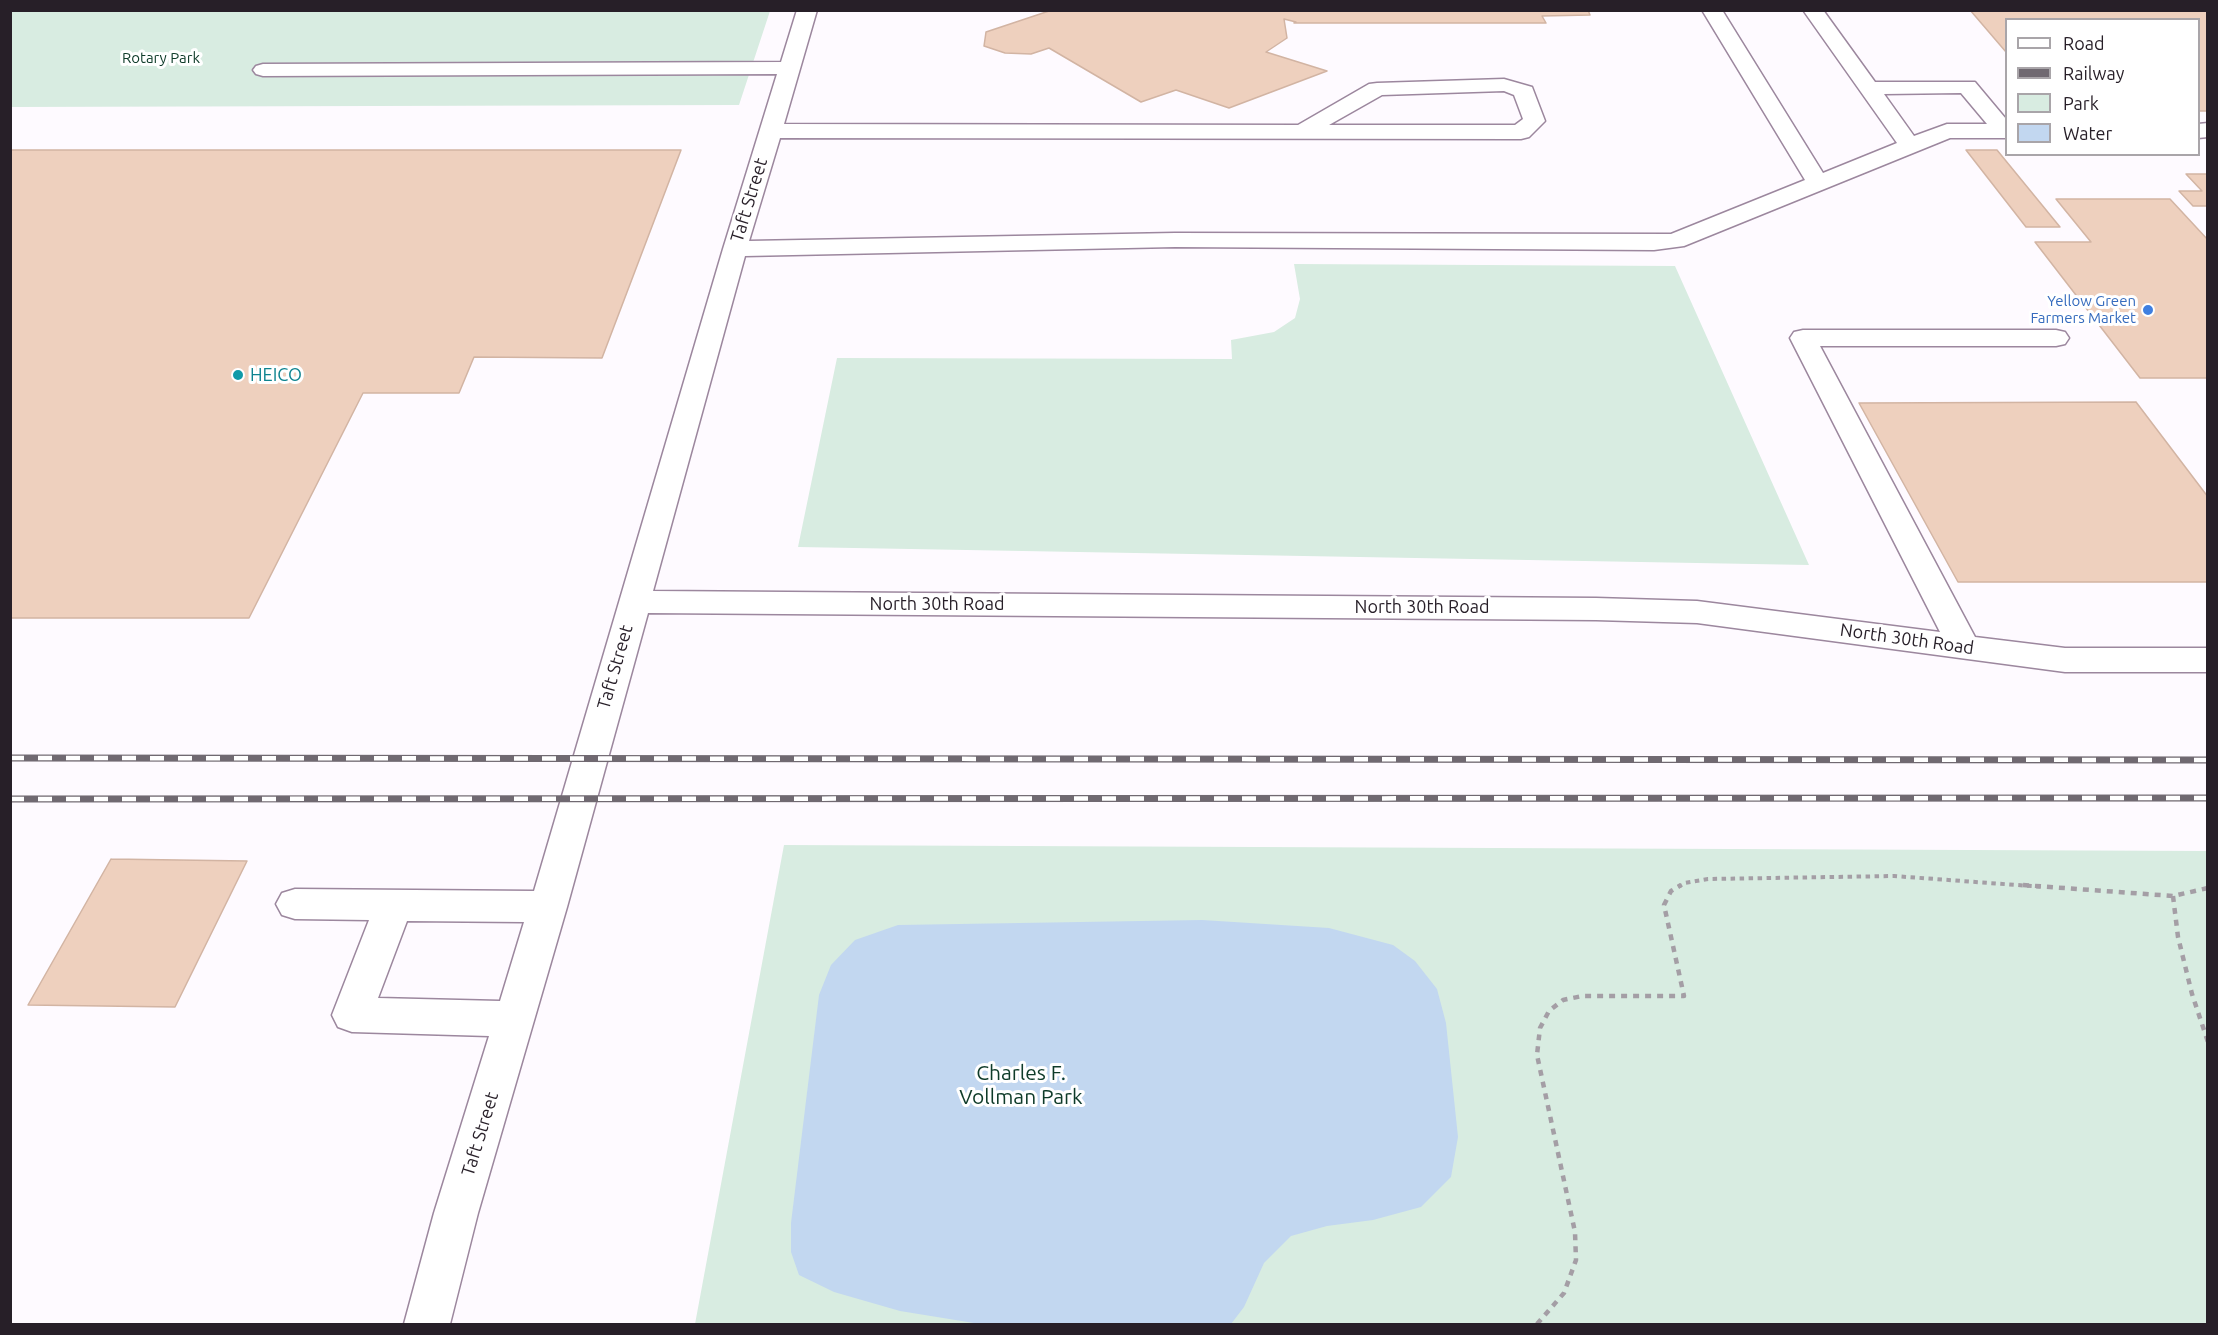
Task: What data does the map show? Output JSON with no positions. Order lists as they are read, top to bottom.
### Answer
{
  "streets": {
    "street": ["Taft Street", "North 30th Road"]
  },
  "crossings": [
    ["Taft Street", "North 30th Road"]
  ],
  "parks": ["Rotary Park", "Charles F. Vollman Park"],
  "places": ["Yellow Green Farmers Market", "HEICO"],
  "legend": [
    "Road",
    "Railway",
    "Park",
    "Water"
  ]
}
